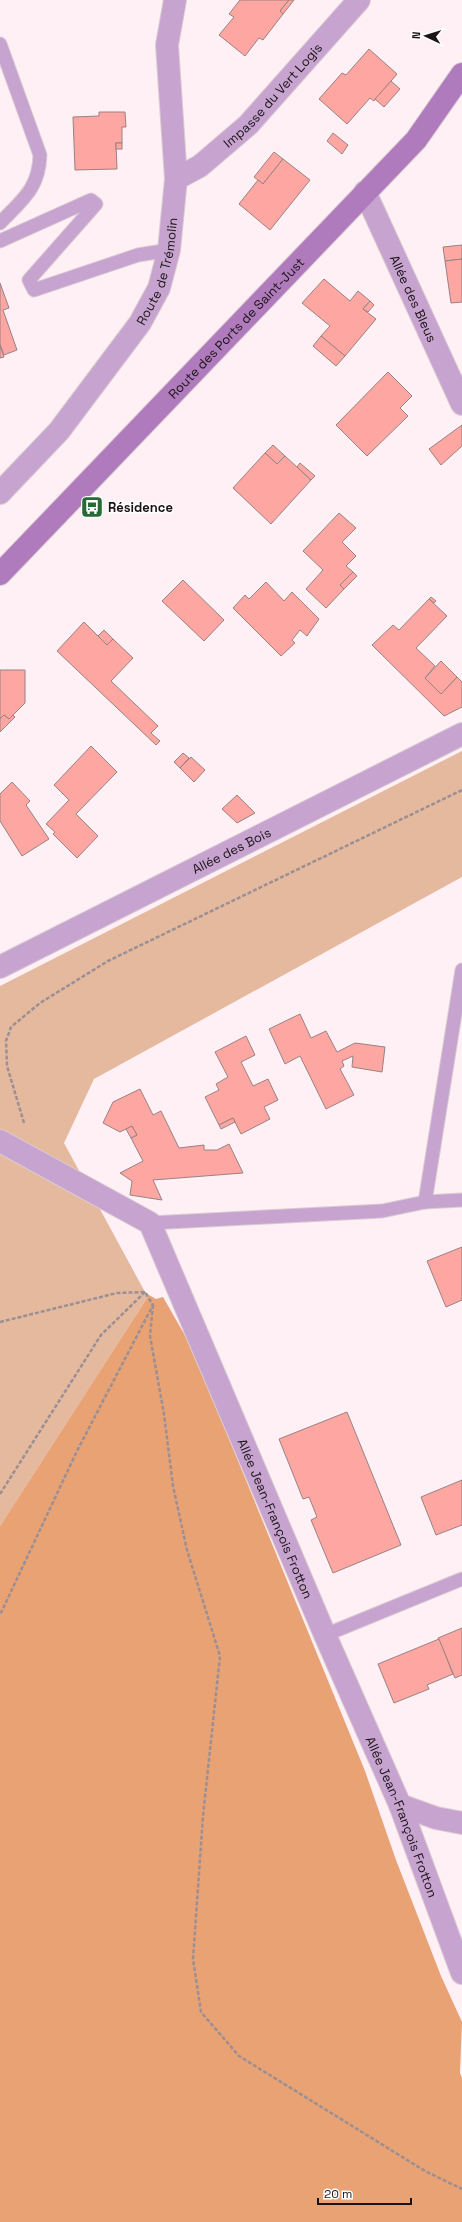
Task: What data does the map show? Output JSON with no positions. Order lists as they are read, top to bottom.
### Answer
{
  "streets": {
    "main road": ["Route des Ports de Saint-Just"],
    "street": [
      "Impasse du Vert Logis",
      "Route de Trémolin",
      "Allée des Bleus",
      "Allée des Bois",
      "Allée Jean-François Frotton"
    ]
  },
  "crossings": [
    ["Impasse du Vert Logis", "Route de Trémolin"],
    ["Allée des Bleus", "Route des Ports de Saint-Just"]
  ],
  "places": {
    "bus stop": ["Résidence"]
  },
  "scale_bar": "20 m",
  "north": "left"
}
